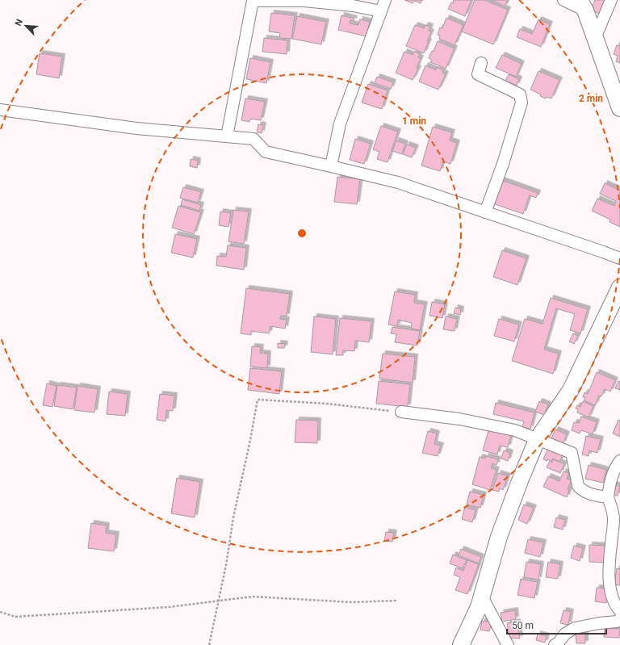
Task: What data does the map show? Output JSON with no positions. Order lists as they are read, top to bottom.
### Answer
{
  "scale_bar": "50 m",
  "north": "top left",
  "rings": ["2 min", "1 min"]
}
